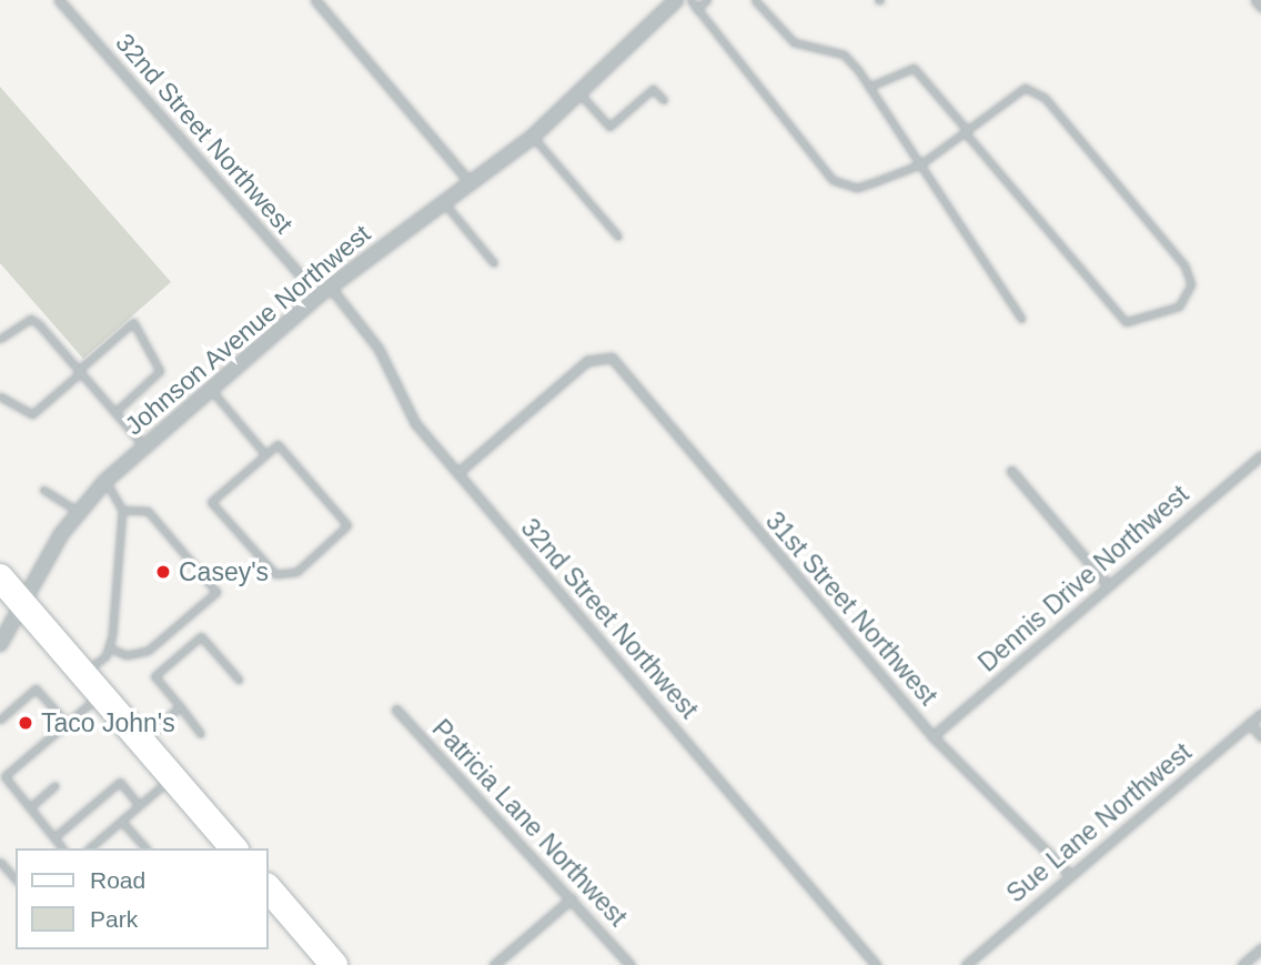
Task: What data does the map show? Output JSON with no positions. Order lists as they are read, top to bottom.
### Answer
{
  "streets": {
    "street": [
      "32nd Street Northwest",
      "Johnson Avenue Northwest",
      "Dennis Drive Northwest",
      "31st Street Northwest",
      "Patricia Lane Northwest",
      "Sue Lane Northwest"
    ]
  },
  "crossings": [
    ["32nd Street Northwest", "Johnson Avenue Northwest"],
    ["32nd Street Northwest", "31st Street Northwest"],
    ["Dennis Drive Northwest", "31st Street Northwest"],
    ["31st Street Northwest", "Sue Lane Northwest"]
  ],
  "places": ["Casey's", "Taco John's"],
  "legend": ["Road", "Park"]
}
